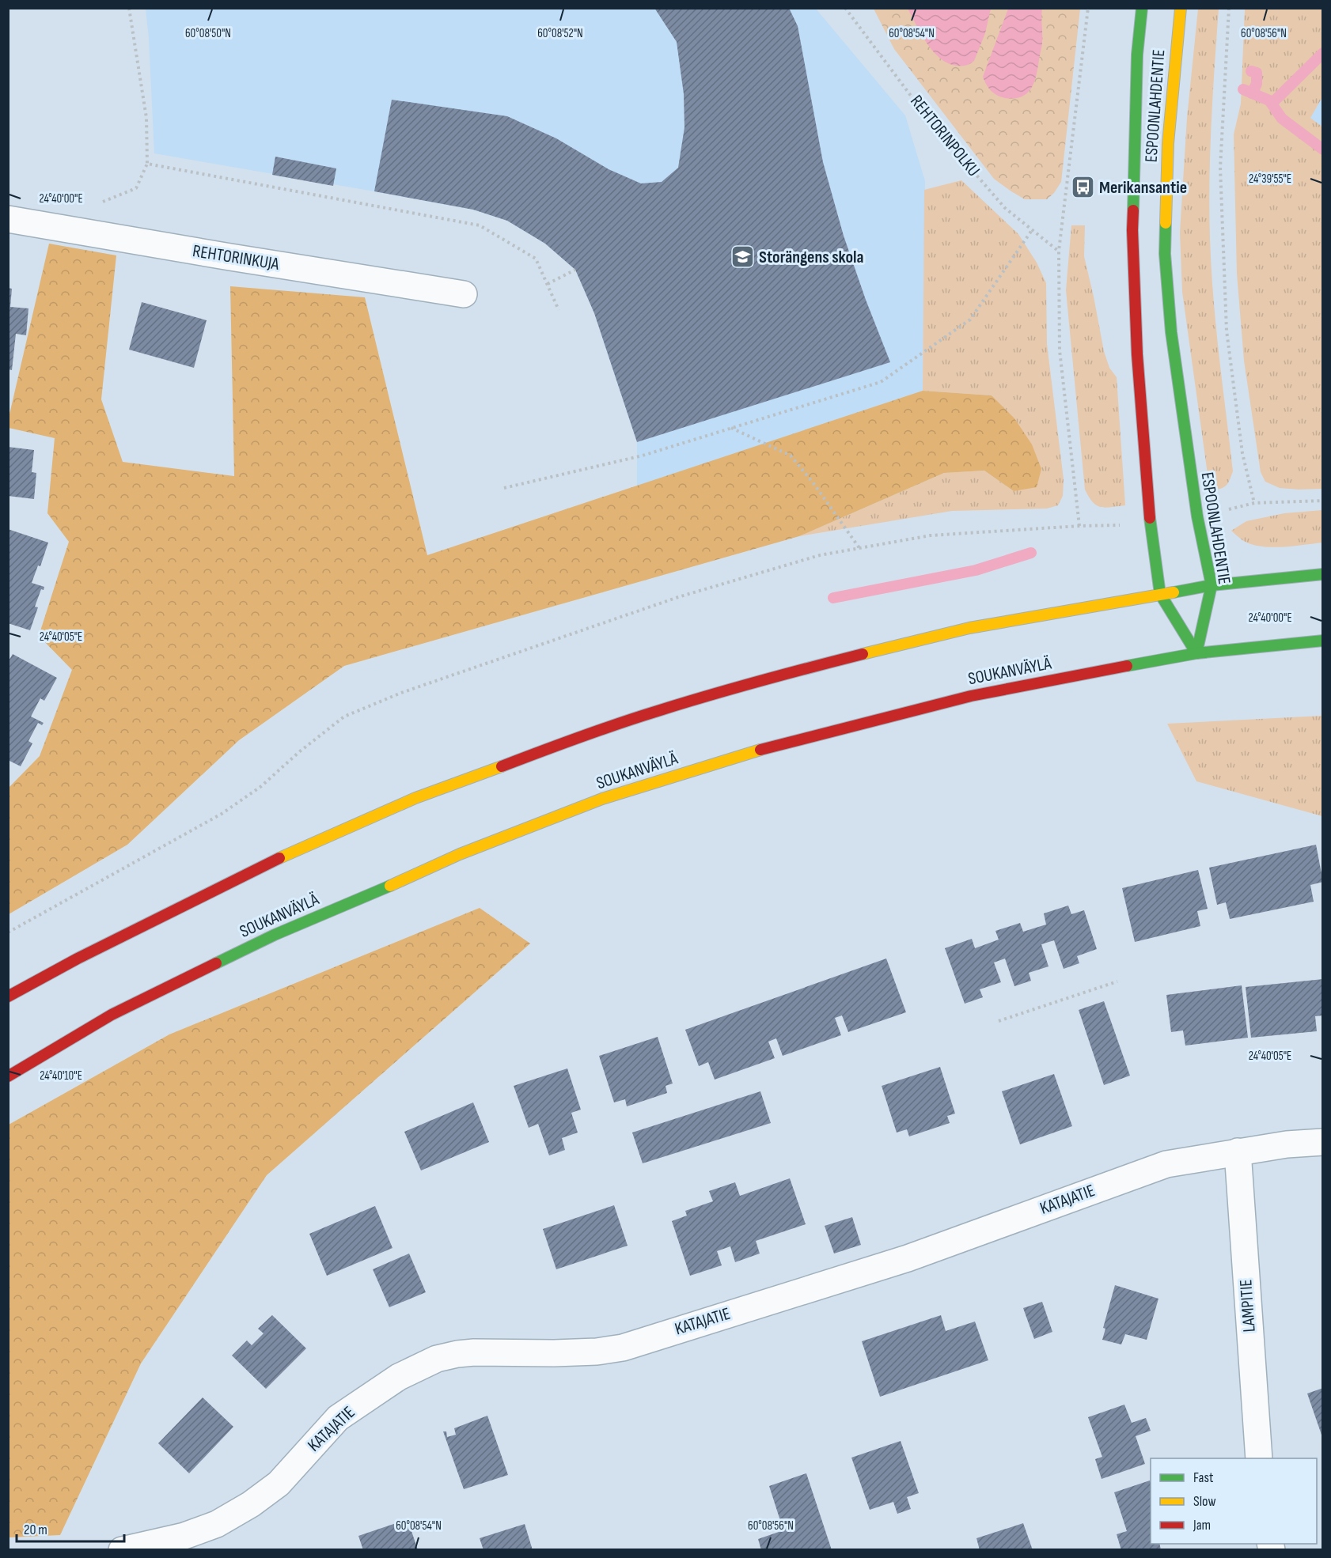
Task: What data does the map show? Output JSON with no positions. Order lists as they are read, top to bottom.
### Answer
{
  "streets": {
    "main road": ["ESPOONLAHDENTIE", "SOUKANVÄYLÄ"],
    "street": ["REHTORINKUJA", "KATAJATIE", "LAMPITIE"],
    "path": ["REHTORINPOLKU"]
  },
  "crossings": [
    ["ESPOONLAHDENTIE", "SOUKANVÄYLÄ"],
    ["KATAJATIE", "LAMPITIE"]
  ],
  "places": {
    "bus stop": ["Merikansantie"],
    "school or university": ["Storängens skola"]
  },
  "legend": ["Fast", "Slow", "Jam"],
  "scale_bar": "20 m",
  "coordinates": [
    "60°08'50\"N",
    "60°08'52\"N",
    "60°08'54\"N",
    "60°08'56\"N",
    "24°39'55\"E",
    "24°40'00\"E",
    "24°40'05\"E",
    "24°40'10\"E"
  ]
}
